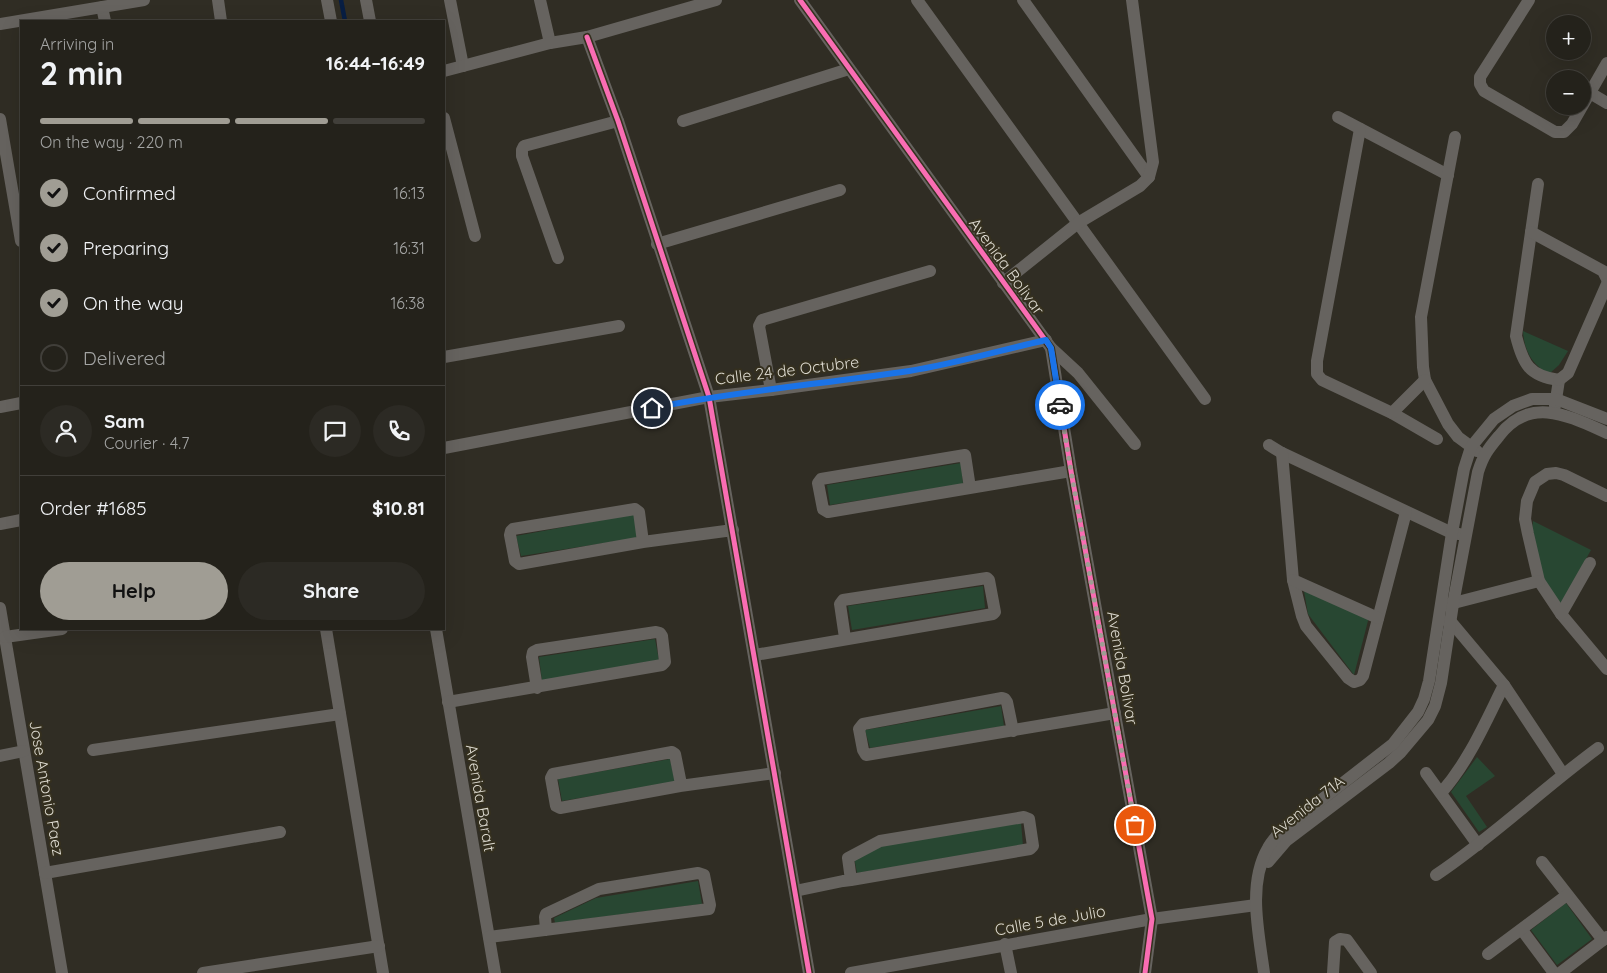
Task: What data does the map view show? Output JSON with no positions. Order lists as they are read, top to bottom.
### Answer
{
  "streets": {
    "street": [
      "Avenida Bolivar",
      "Calle 24 de Octubre",
      "Jose Antonio Paez",
      "Avenida Baralt",
      "Avenida 71A",
      "Calle 5 de Julio"
    ]
  },
  "crossings": [
    ["Avenida Bolivar", "Calle 24 de Octubre"],
    ["Avenida Bolivar", "Calle 5 de Julio"]
  ],
  "page": {
    "map_buttons": ["+", "−"],
    "heading": ["2 min", "Arriving in", "16:44–16:49"],
    "panel": [
      "Sam",
      "Courier · 4.7",
      "Order #1685",
      "$10.81"
    ],
    "bar": "On the way · 220 m",
    "list": [
      ["Confirmed", "16:13"],
      ["Preparing", "16:31"],
      ["On the way", "16:38"],
      "Delivered"
    ],
    "buttons": ["Help", "Share"]
  }
}
